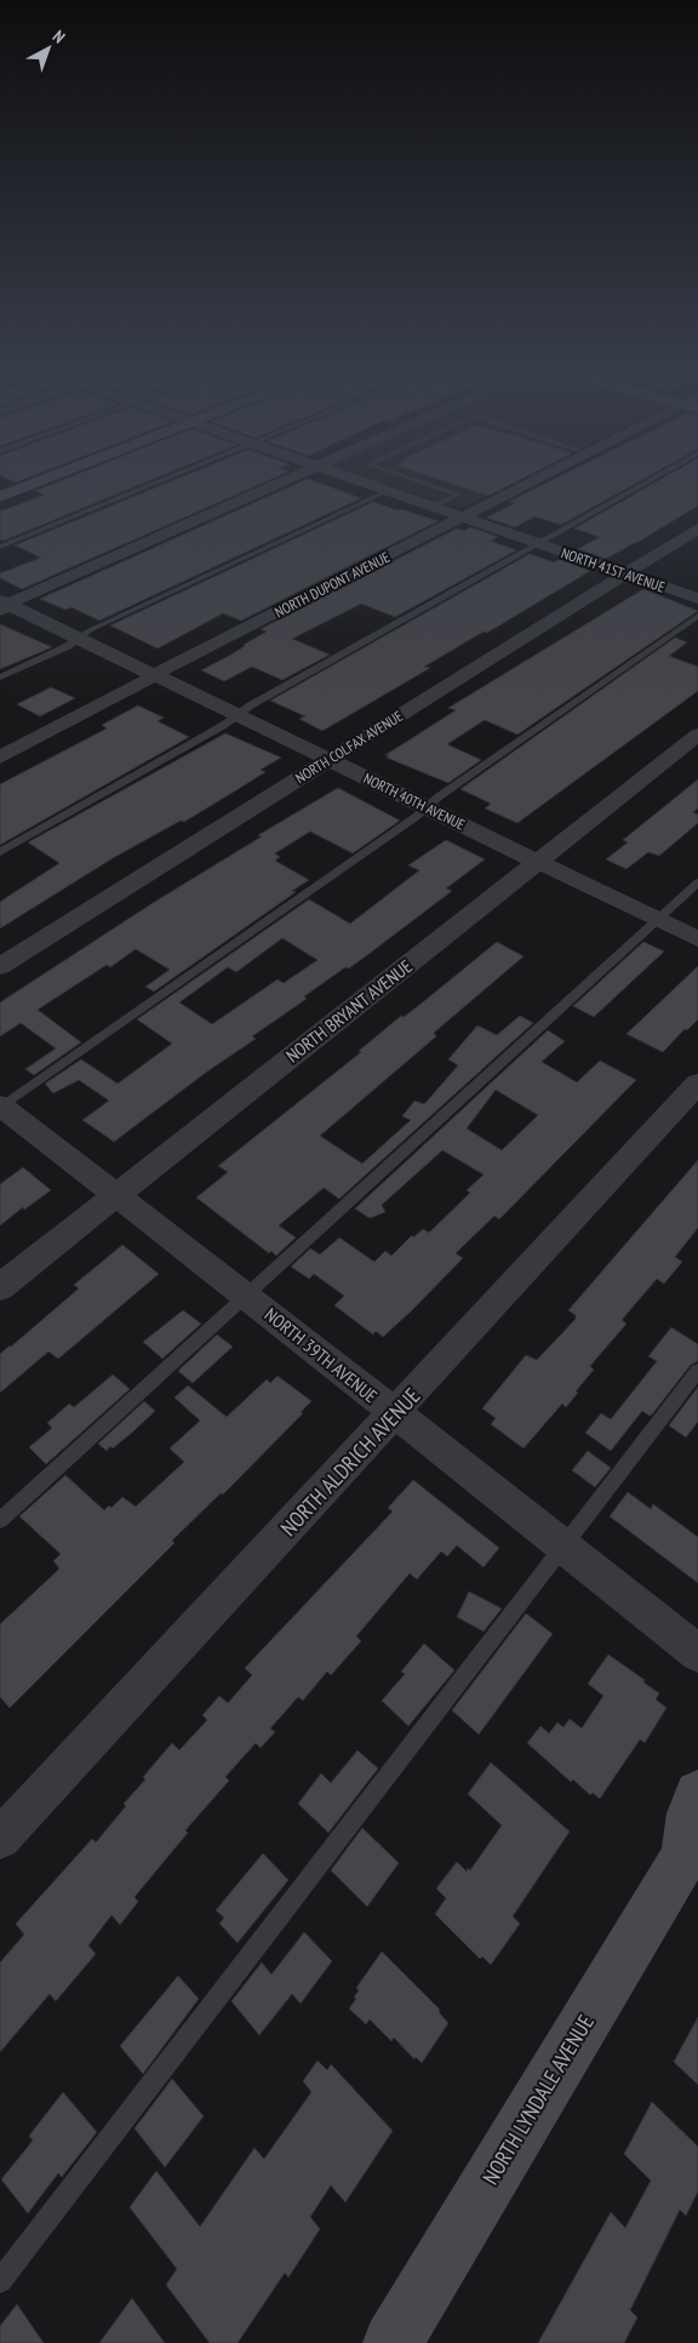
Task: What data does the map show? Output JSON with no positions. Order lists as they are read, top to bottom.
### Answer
{
  "streets": {
    "street": [
      "NORTH 41ST AVENUE",
      "NORTH DUPONT AVENUE",
      "NORTH COLFAX AVENUE",
      "NORTH 40TH AVENUE",
      "NORTH BRYANT AVENUE",
      "NORTH 39TH AVENUE",
      "NORTH ALDRICH AVENUE",
      "NORTH LYNDALE AVENUE"
    ]
  },
  "crossings": [
    ["NORTH 41ST AVENUE", "NORTH DUPONT AVENUE"],
    ["NORTH 41ST AVENUE", "NORTH COLFAX AVENUE"],
    ["NORTH DUPONT AVENUE", "NORTH 40TH AVENUE"],
    ["NORTH COLFAX AVENUE", "NORTH 40TH AVENUE"],
    ["NORTH 40TH AVENUE", "NORTH BRYANT AVENUE"],
    ["NORTH BRYANT AVENUE", "NORTH 39TH AVENUE"],
    ["NORTH 39TH AVENUE", "NORTH ALDRICH AVENUE"]
  ],
  "north": "top right"
}
